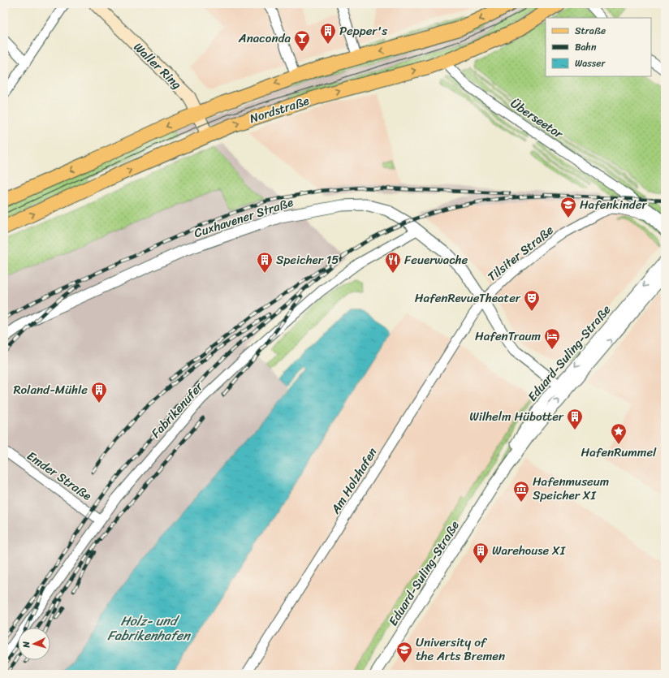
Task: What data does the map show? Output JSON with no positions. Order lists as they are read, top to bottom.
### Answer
{
  "streets": {
    "main road": ["Waller Ring", "Nordstraße"],
    "street": [
      "Überseetor",
      "Cuxhavener Straße",
      "Tilsiter Straße",
      "Eduard-Suling-Straße",
      "Fabrikenufer",
      "Emder Straße",
      "Am Holzhafen"
    ]
  },
  "crossings": [
    ["Waller Ring", "Nordstraße"],
    ["Nordstraße", "Überseetor"],
    ["Überseetor", "Tilsiter Straße"],
    ["Cuxhavener Straße", "Tilsiter Straße"],
    ["Cuxhavener Straße", "Eduard-Suling-Straße"],
    ["Cuxhavener Straße", "Fabrikenufer"],
    ["Cuxhavener Straße", "Am Holzhafen"],
    ["Tilsiter Straße", "Am Holzhafen"],
    ["Fabrikenufer", "Emder Straße"]
  ],
  "water": ["Holz- und Fabrikenhafen"],
  "places": {
    "building": [
      "Pepper's",
      "Speicher 15",
      "Roland-Mühle",
      "Wilhelm Hübotter",
      "Warehouse XI"
    ],
    "bar": ["Anaconda"],
    "school or university": ["Hafenkinder", "University of the Arts Bremen"],
    "restaurant": ["Feuerwache"],
    "theatre": ["HafenRevueTheater"],
    "hotel": ["HafenTraum"],
    "place": ["HafenRummel"],
    "museum": ["Hafenmuseum Speicher XI"]
  },
  "legend": ["Straße", "Bahn", "Wasser"],
  "north": "left"
}
